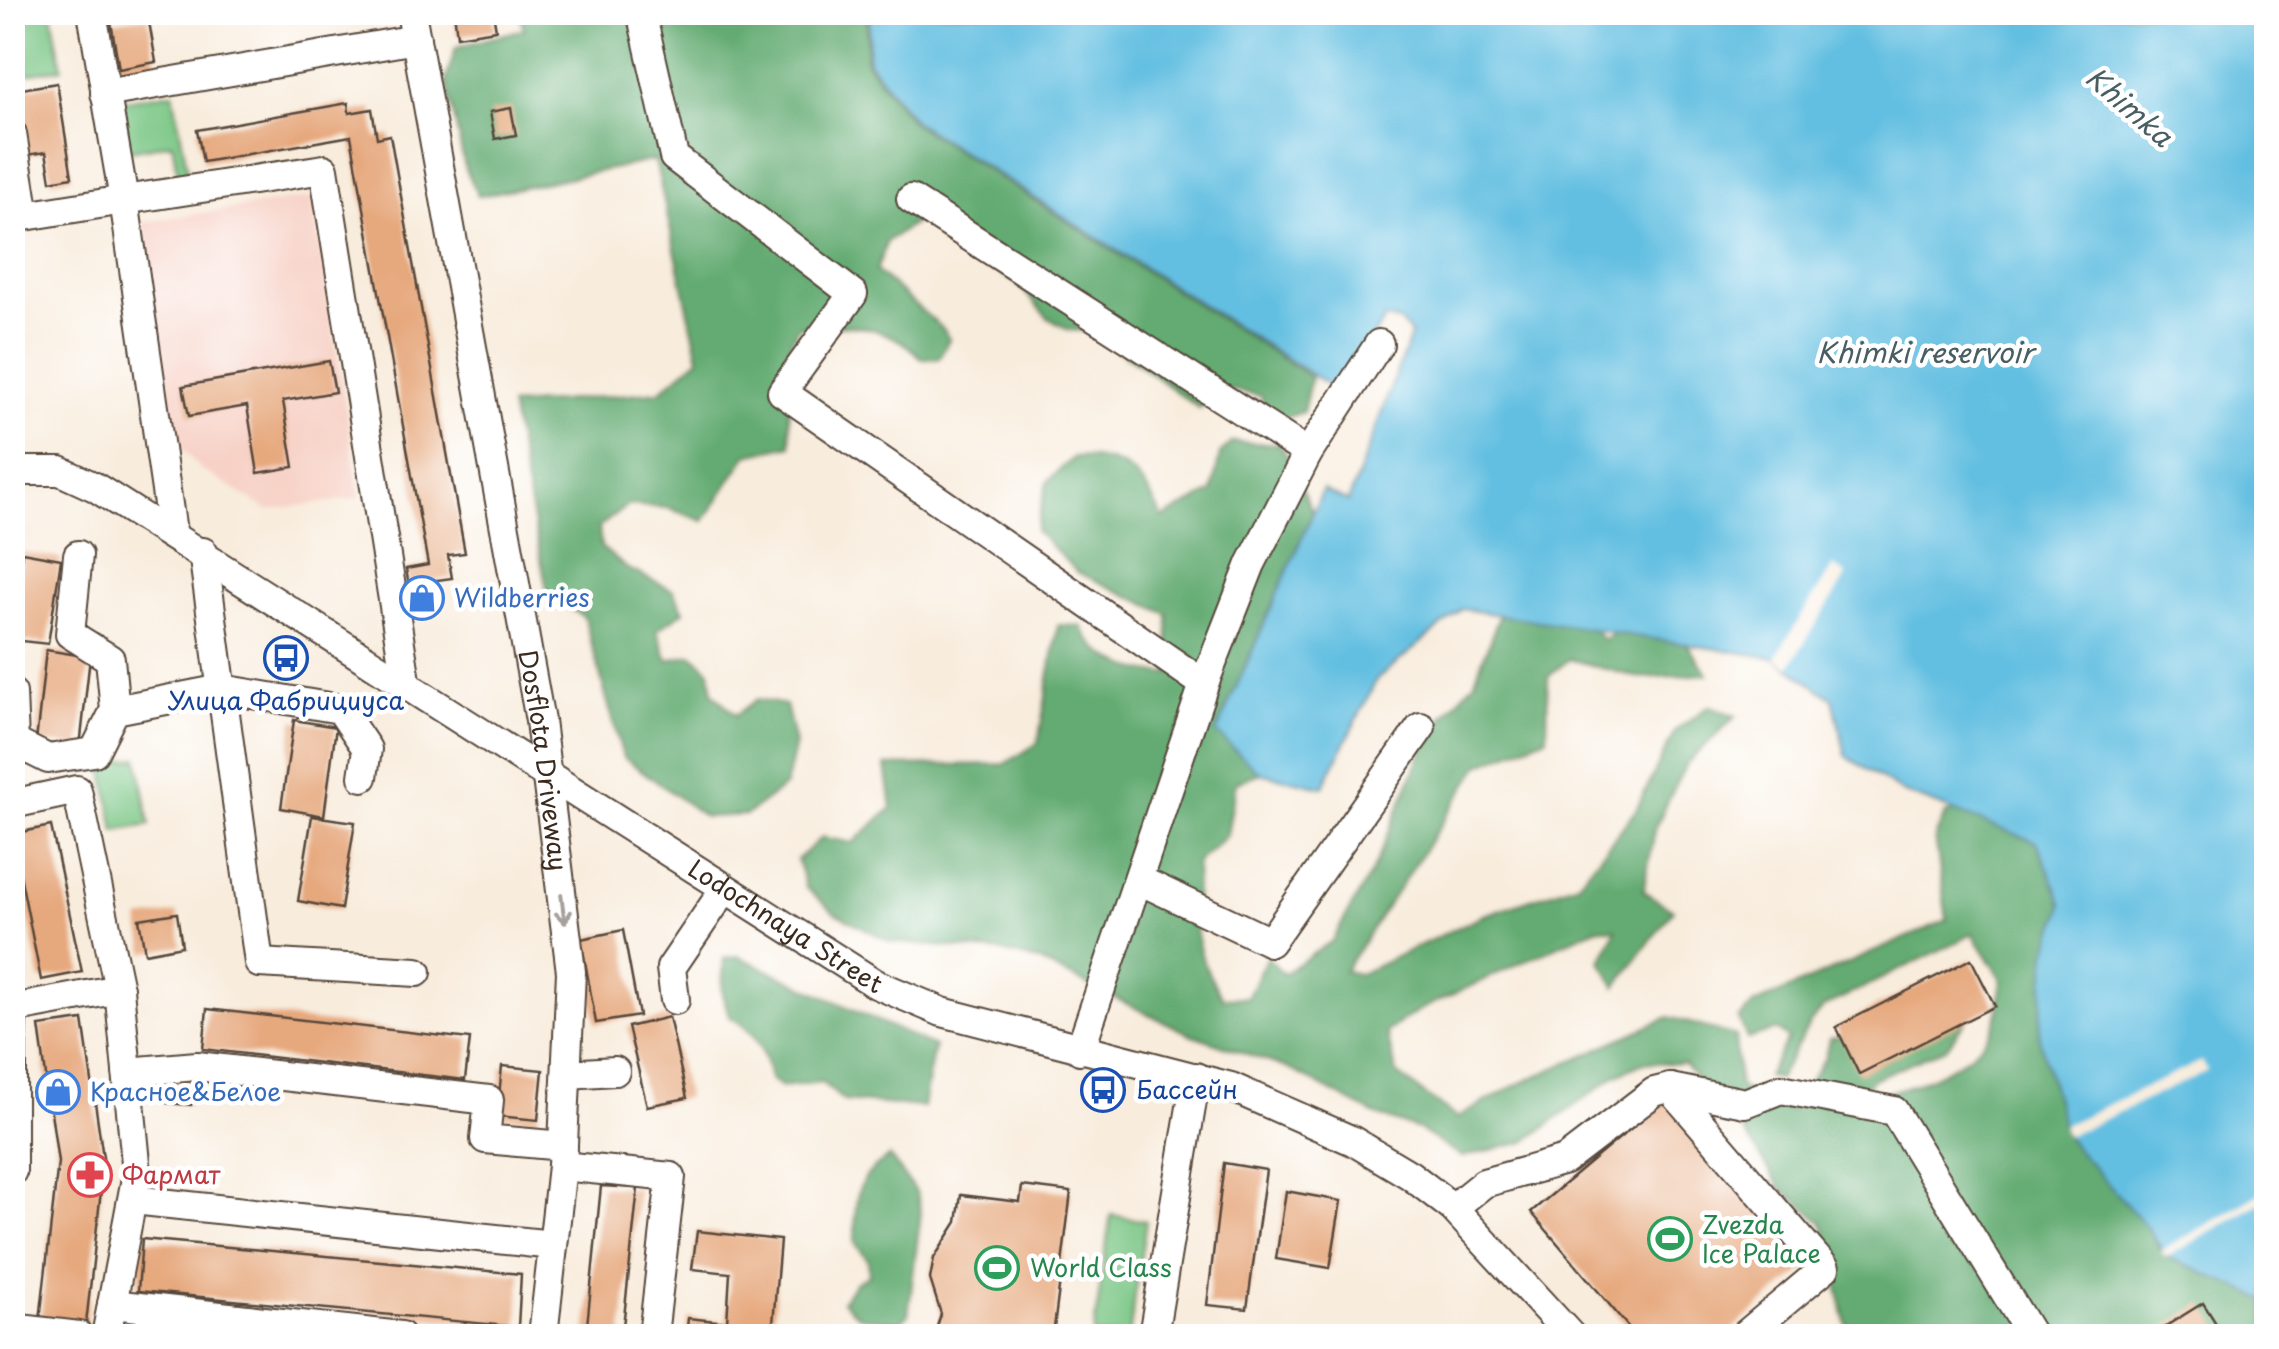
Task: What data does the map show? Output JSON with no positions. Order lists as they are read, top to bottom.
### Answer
{
  "streets": {
    "street": ["Dosflota Driveway", "Lodochnaya Street"]
  },
  "crossings": [
    ["Dosflota Driveway", "Lodochnaya Street"]
  ],
  "water": ["Khimka", "Khimki reservoir"],
  "places": {
    "shop": ["Wildberries", "Красное&Белое"],
    "bus stop": ["Улица Фабрициуса", "Бассейн"],
    "pharmacy": ["Фармат"],
    "sports": ["Zvezda Ice Palace", "World Class"]
  }
}
